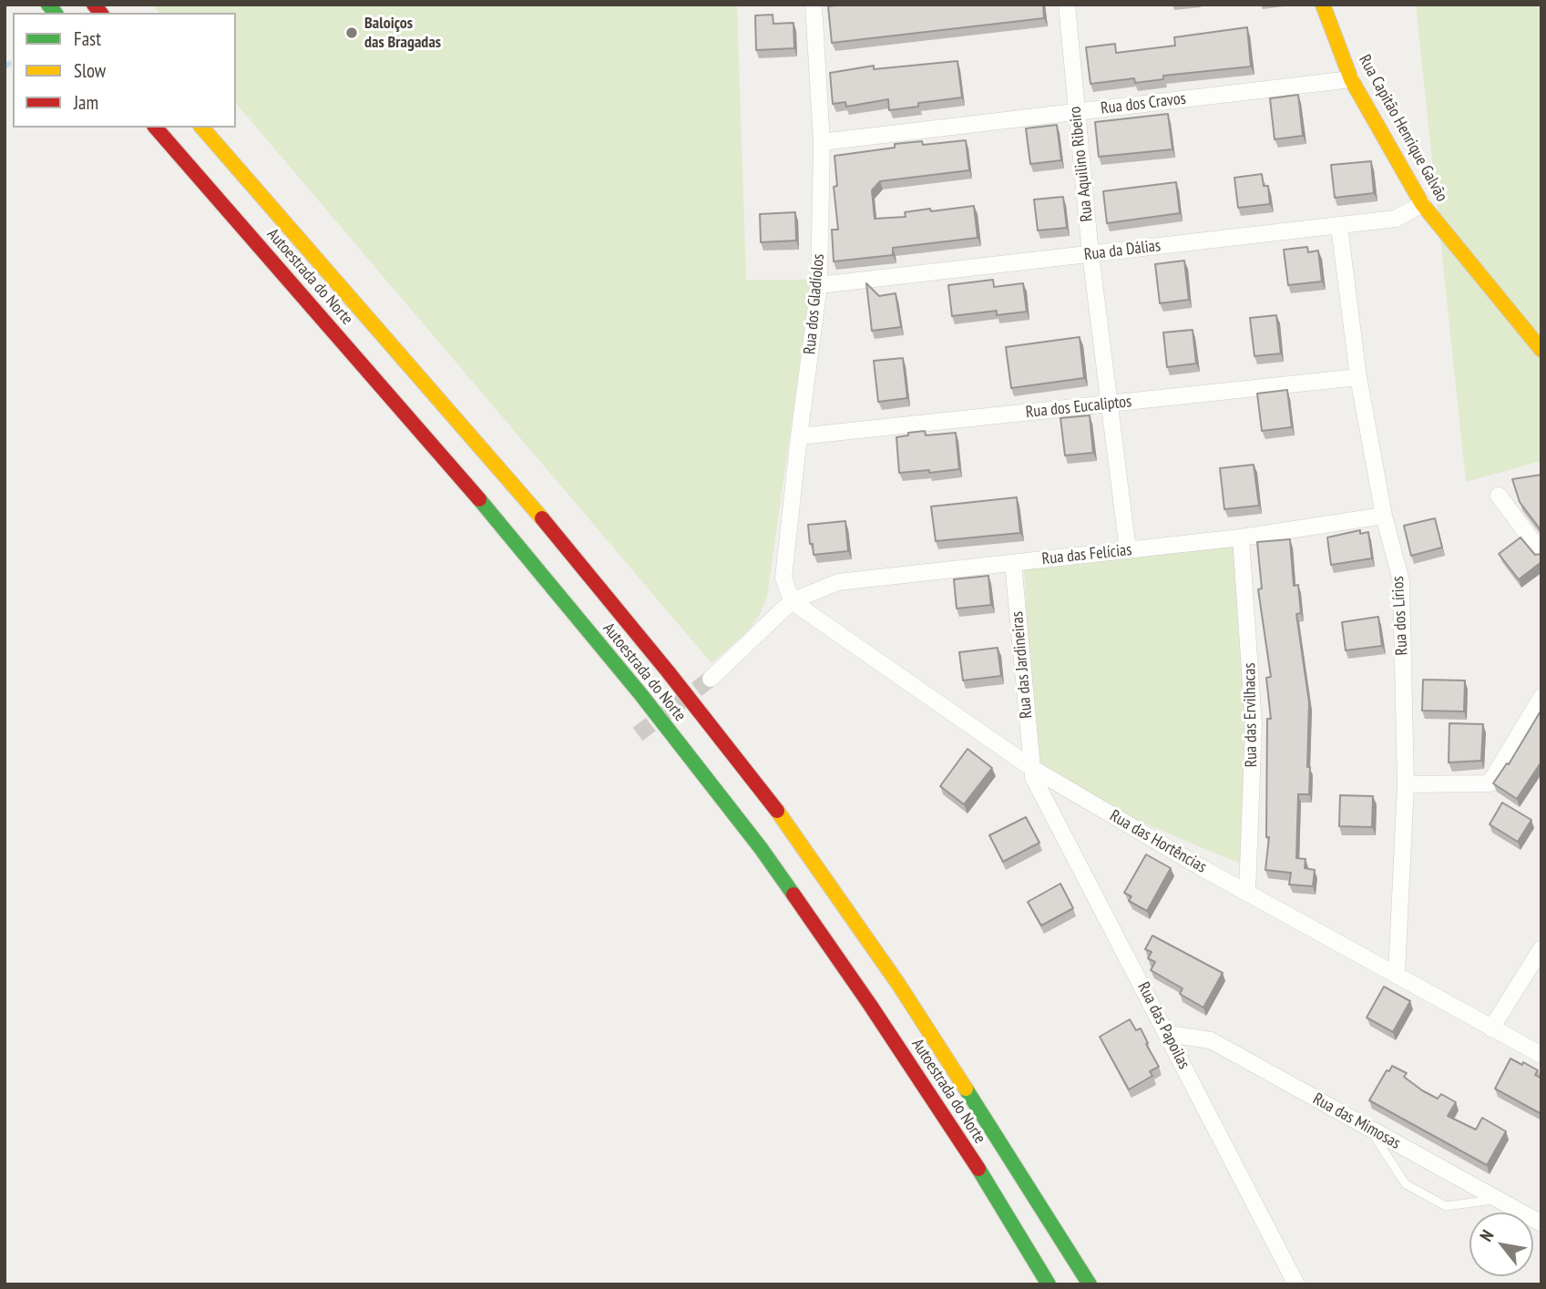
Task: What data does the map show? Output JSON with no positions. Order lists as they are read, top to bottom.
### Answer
{
  "streets": {
    "main road": ["Rua Capitão Henrique Galvão", "Autoestrada do Norte"],
    "street": [
      "Rua dos Cravos",
      "Rua Aquilino Ribeiro",
      "Rua da Dálias",
      "Rua dos Gladíolos",
      "Rua dos Eucaliptos",
      "Rua das Felícias",
      "Rua dos Lírios",
      "Rua das Jardineiras",
      "Rua das Ervilhacas",
      "Rua das Hortências",
      "Rua das Papoilas",
      "Rua das Mimosas"
    ]
  },
  "crossings": [
    ["Rua dos Cravos", "Rua Capitão Henrique Galvão"],
    ["Rua dos Cravos", "Rua Aquilino Ribeiro"],
    ["Rua dos Cravos", "Rua dos Gladíolos"],
    ["Rua Capitão Henrique Galvão", "Rua da Dálias"],
    ["Rua Aquilino Ribeiro", "Rua da Dálias"],
    ["Rua Aquilino Ribeiro", "Rua dos Eucaliptos"],
    ["Rua Aquilino Ribeiro", "Rua das Felícias"],
    ["Rua da Dálias", "Rua dos Gladíolos"],
    ["Rua da Dálias", "Rua dos Lírios"],
    ["Rua dos Gladíolos", "Rua dos Eucaliptos"],
    ["Rua dos Gladíolos", "Rua das Felícias"],
    ["Rua dos Gladíolos", "Rua das Hortências"],
    ["Rua dos Eucaliptos", "Rua dos Lírios"],
    ["Rua das Felícias", "Rua dos Lírios"],
    ["Rua das Felícias", "Rua das Jardineiras"],
    ["Rua das Felícias", "Rua das Ervilhacas"],
    ["Rua das Felícias", "Rua das Hortências"],
    ["Rua dos Lírios", "Rua das Hortências"],
    ["Rua das Jardineiras", "Rua das Hortências"],
    ["Rua das Jardineiras", "Rua das Papoilas"],
    ["Rua das Ervilhacas", "Rua das Hortências"],
    ["Rua das Hortências", "Rua das Papoilas"],
    ["Rua das Papoilas", "Rua das Mimosas"]
  ],
  "places": ["Baloiços das Bragadas"],
  "legend": ["Fast", "Slow", "Jam"],
  "north": "top left"
}
